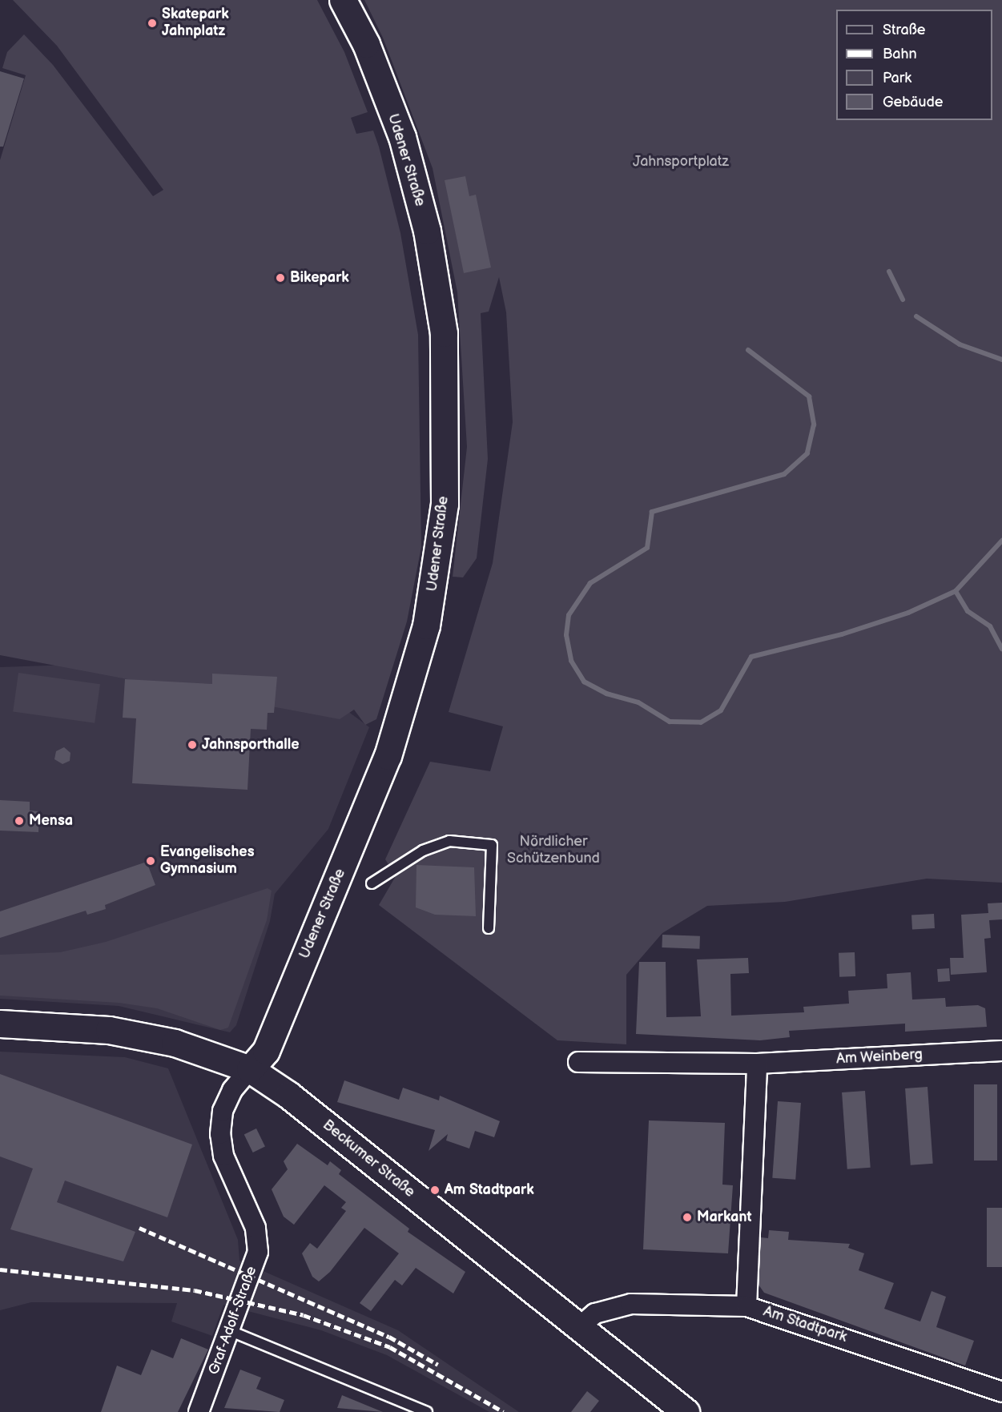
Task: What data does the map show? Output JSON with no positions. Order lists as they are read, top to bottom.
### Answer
{
  "streets": {
    "main road": ["Udener Straße", "Beckumer Straße"],
    "street": ["Am Weinberg", "Graf-Adolf-Straße", "Am Stadtpark"]
  },
  "crossings": [
    ["Udener Straße", "Beckumer Straße"],
    ["Udener Straße", "Graf-Adolf-Straße"],
    ["Beckumer Straße", "Graf-Adolf-Straße"],
    ["Beckumer Straße", "Am Stadtpark"]
  ],
  "parks": ["Jahnsportplatz", "Nördlicher Schützenbund"],
  "places": [
    "Skatepark Jahnplatz",
    "Bikepark",
    "Jahnsporthalle",
    "Mensa",
    "Evangelisches Gymnasium",
    "Am Stadtpark",
    "Markant"
  ],
  "legend": [
    "Straße",
    "Bahn",
    "Park",
    "Gebäude"
  ]
}
